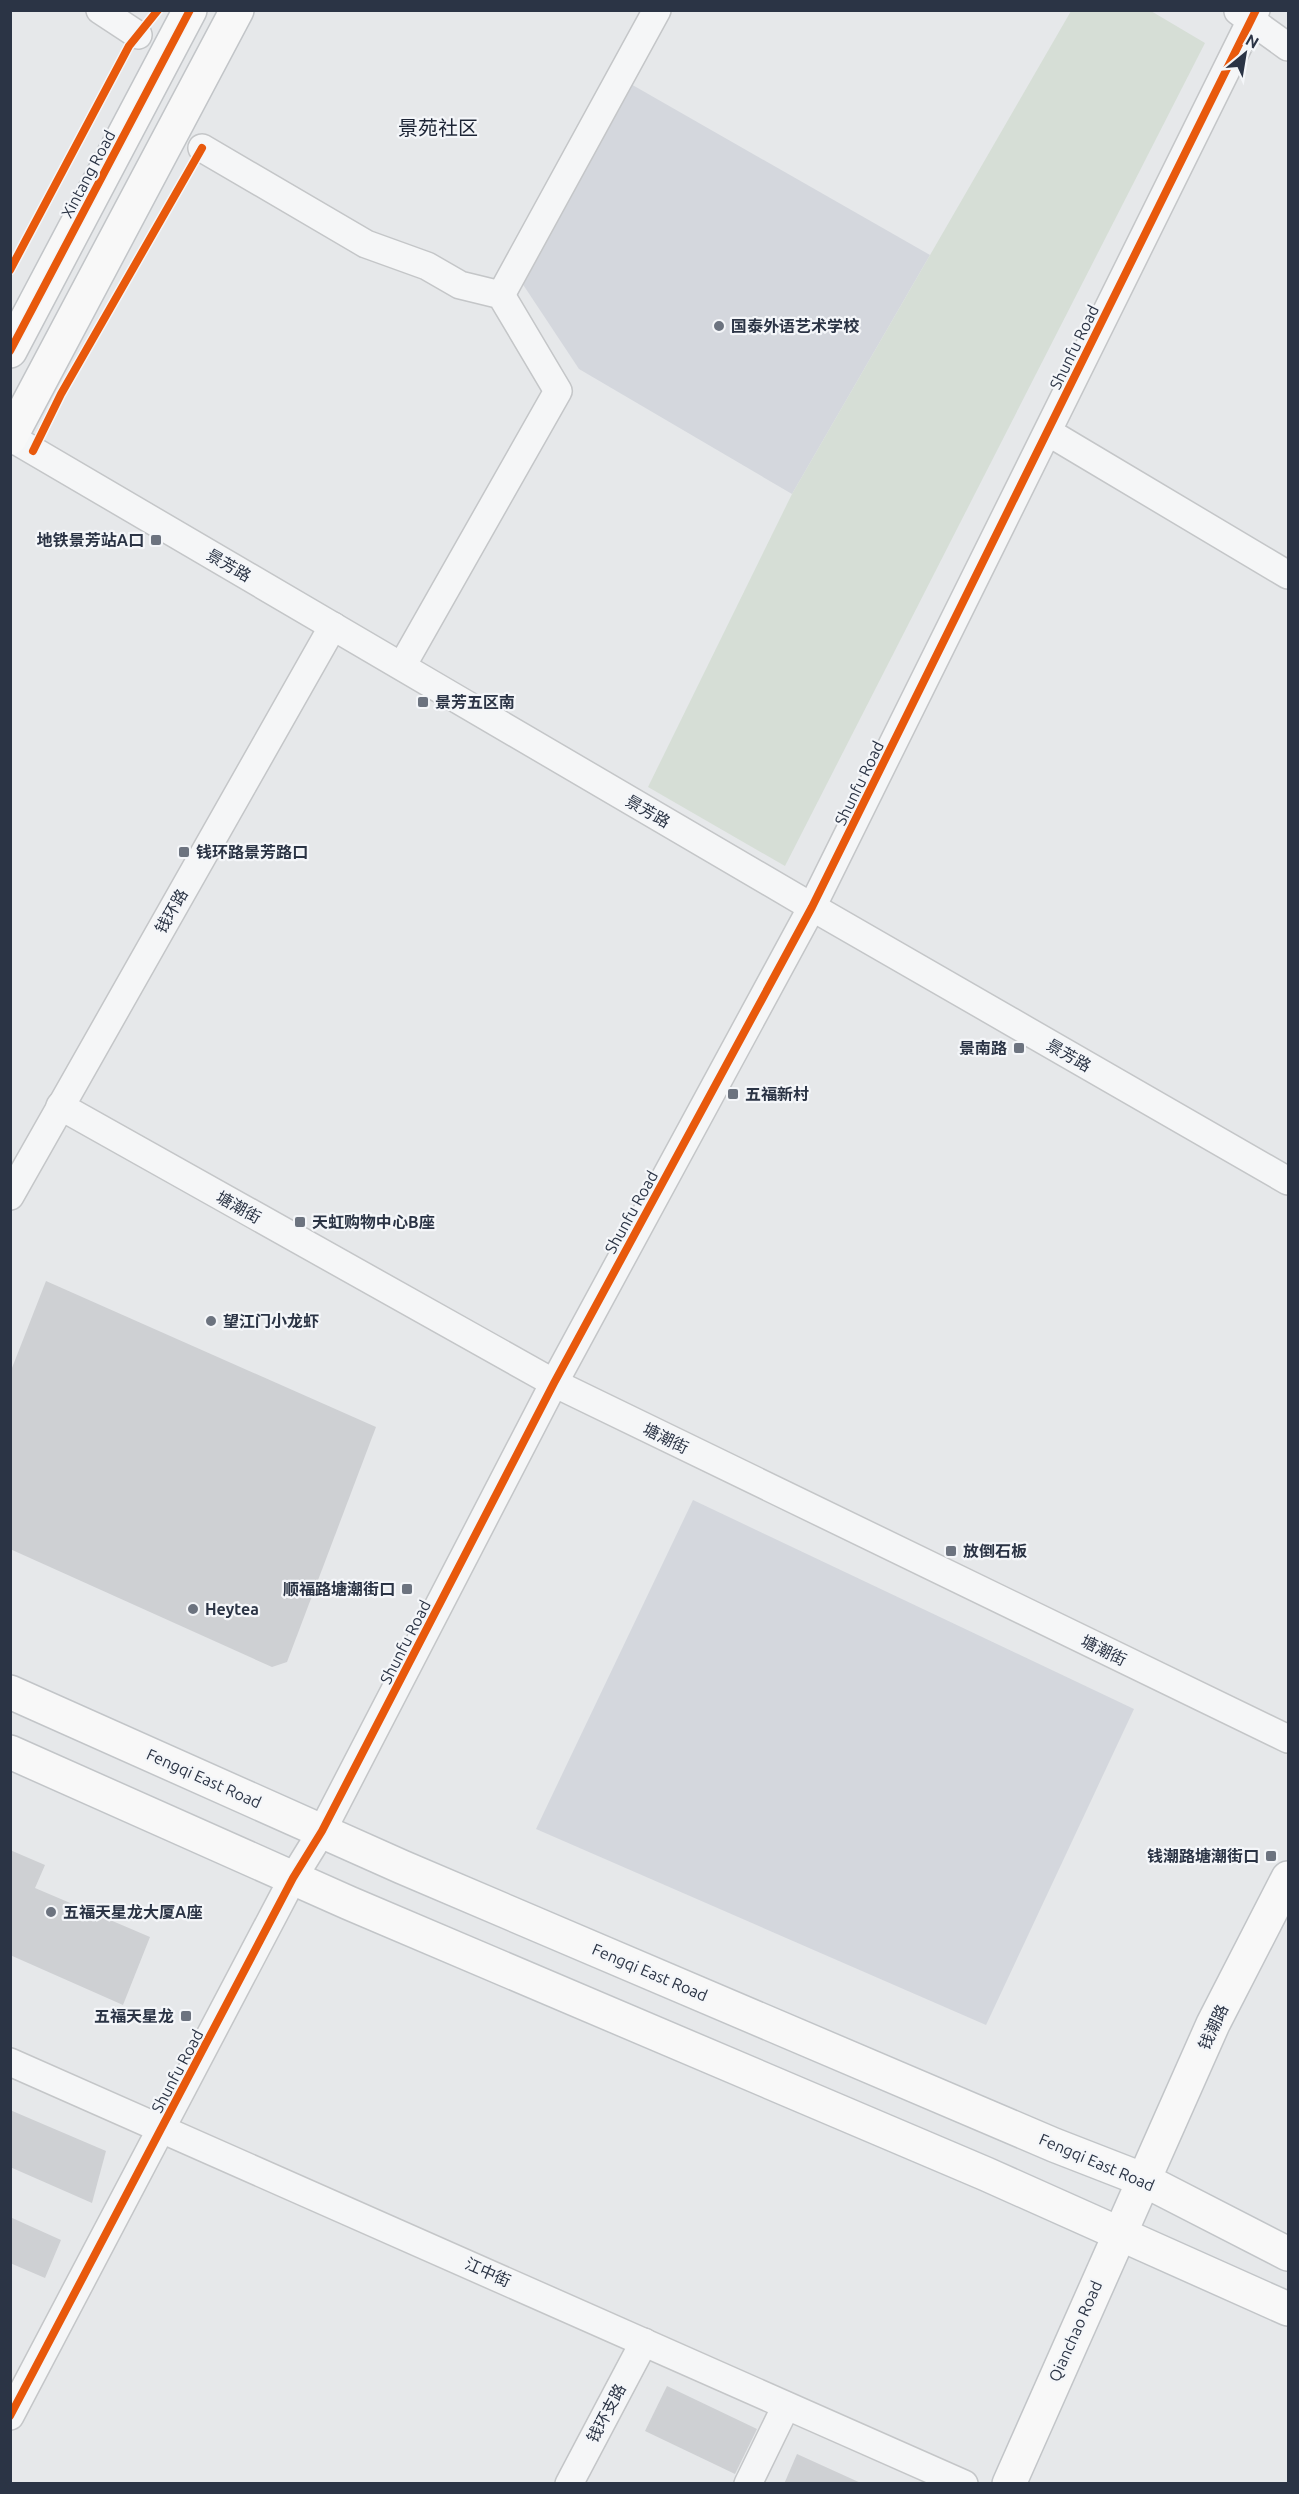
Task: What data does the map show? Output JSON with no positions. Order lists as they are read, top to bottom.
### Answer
{
  "streets": {
    "main road": [
      "Xintang Road",
      "Fengqi East Road",
      "钱潮路",
      "Qianchao Road"
    ],
    "street": [
      "Shunfu Road",
      "景芳路",
      "钱环路",
      "塘潮街",
      "江中街",
      "钱环支路"
    ]
  },
  "crossings": [
    ["Shunfu Road", "景芳路"],
    ["Shunfu Road", "塘潮街"],
    ["Shunfu Road", "Fengqi East Road"],
    ["Shunfu Road", "江中街"],
    ["景芳路", "钱环路"],
    ["钱环路", "塘潮街"],
    ["Fengqi East Road", "钱潮路"],
    ["Fengqi East Road", "Qianchao Road"],
    ["钱潮路", "Qianchao Road"],
    ["江中街", "钱环支路"]
  ],
  "districts": ["景苑社区"],
  "places": {
    "other": [
      "国泰外语艺术学校",
      "望江门小龙虾",
      "Heytea",
      "五福天星龙大厦A座"
    ],
    "transit": [
      "地铁景芳站A口",
      "景芳五区南",
      "钱环路景芳路口",
      "景南路",
      "五福新村",
      "天虹购物中心B座",
      "放倒石板",
      "顺福路塘潮街口",
      "钱潮路塘潮街口",
      "五福天星龙"
    ]
  },
  "north": "top right"
}
